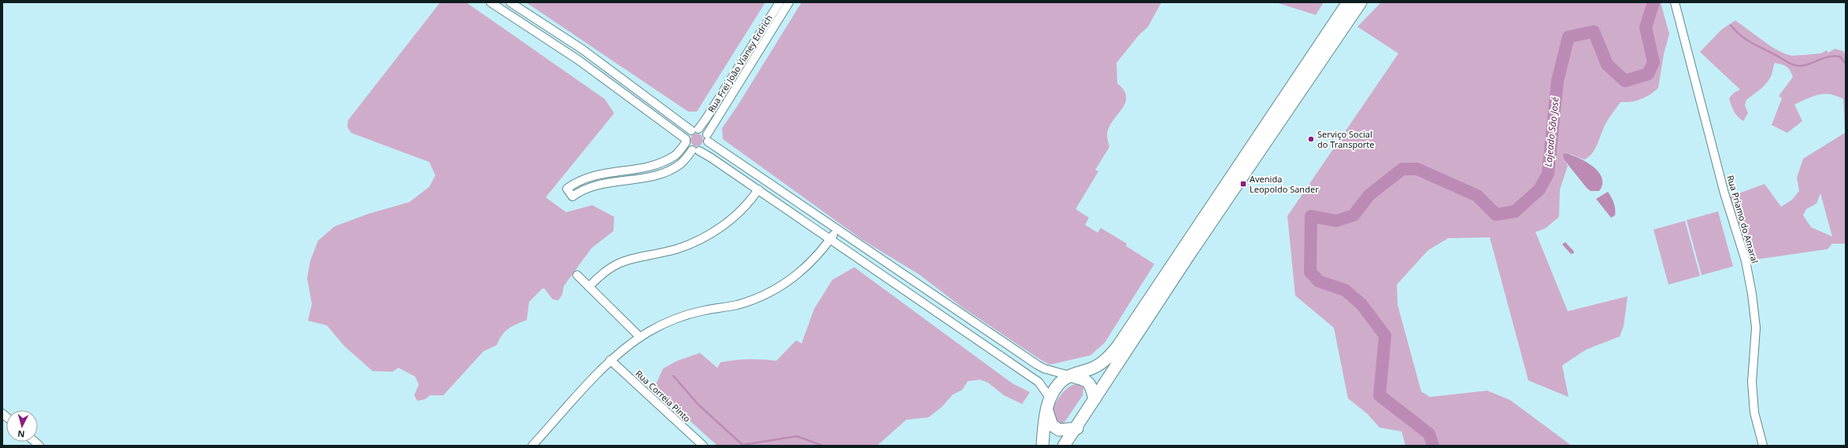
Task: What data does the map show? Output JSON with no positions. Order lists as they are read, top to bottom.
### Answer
{
  "streets": {
    "street": ["Rua Frei João Vianey Erdrich", "Rua Priamo do Amaral", "Rua Correia Pinto"]
  },
  "water": ["Lajeado São José"],
  "places": {
    "other": ["Serviço Social do Transporte"],
    "transit": ["Avenida Leopoldo Sander"]
  },
  "north": "bottom"
}
